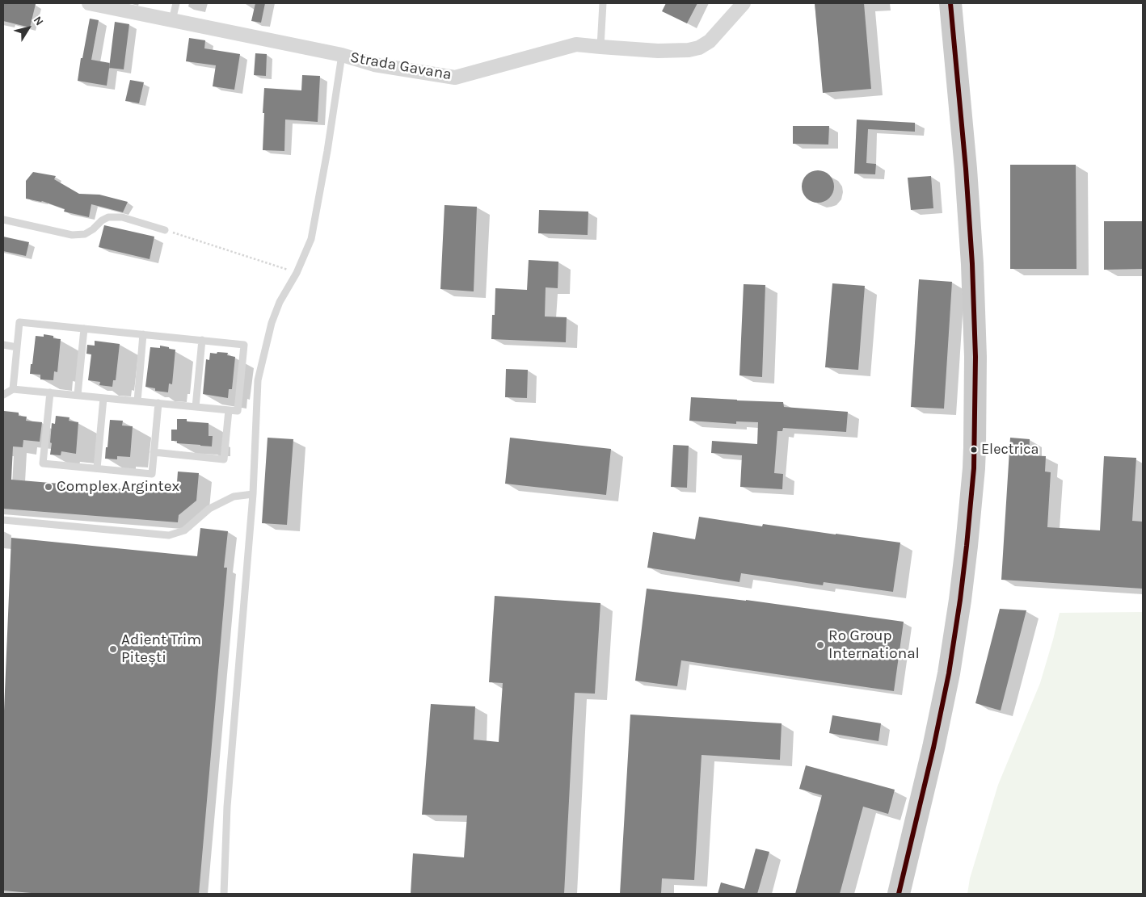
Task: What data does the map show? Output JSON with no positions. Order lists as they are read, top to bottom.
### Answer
{
  "streets": {
    "street": ["Strada Gavana"]
  },
  "places": [
    "Electrica",
    "Complex Argintex",
    "Ro Group International",
    "Adient Trim Pitești"
  ],
  "north": "top right"
}
